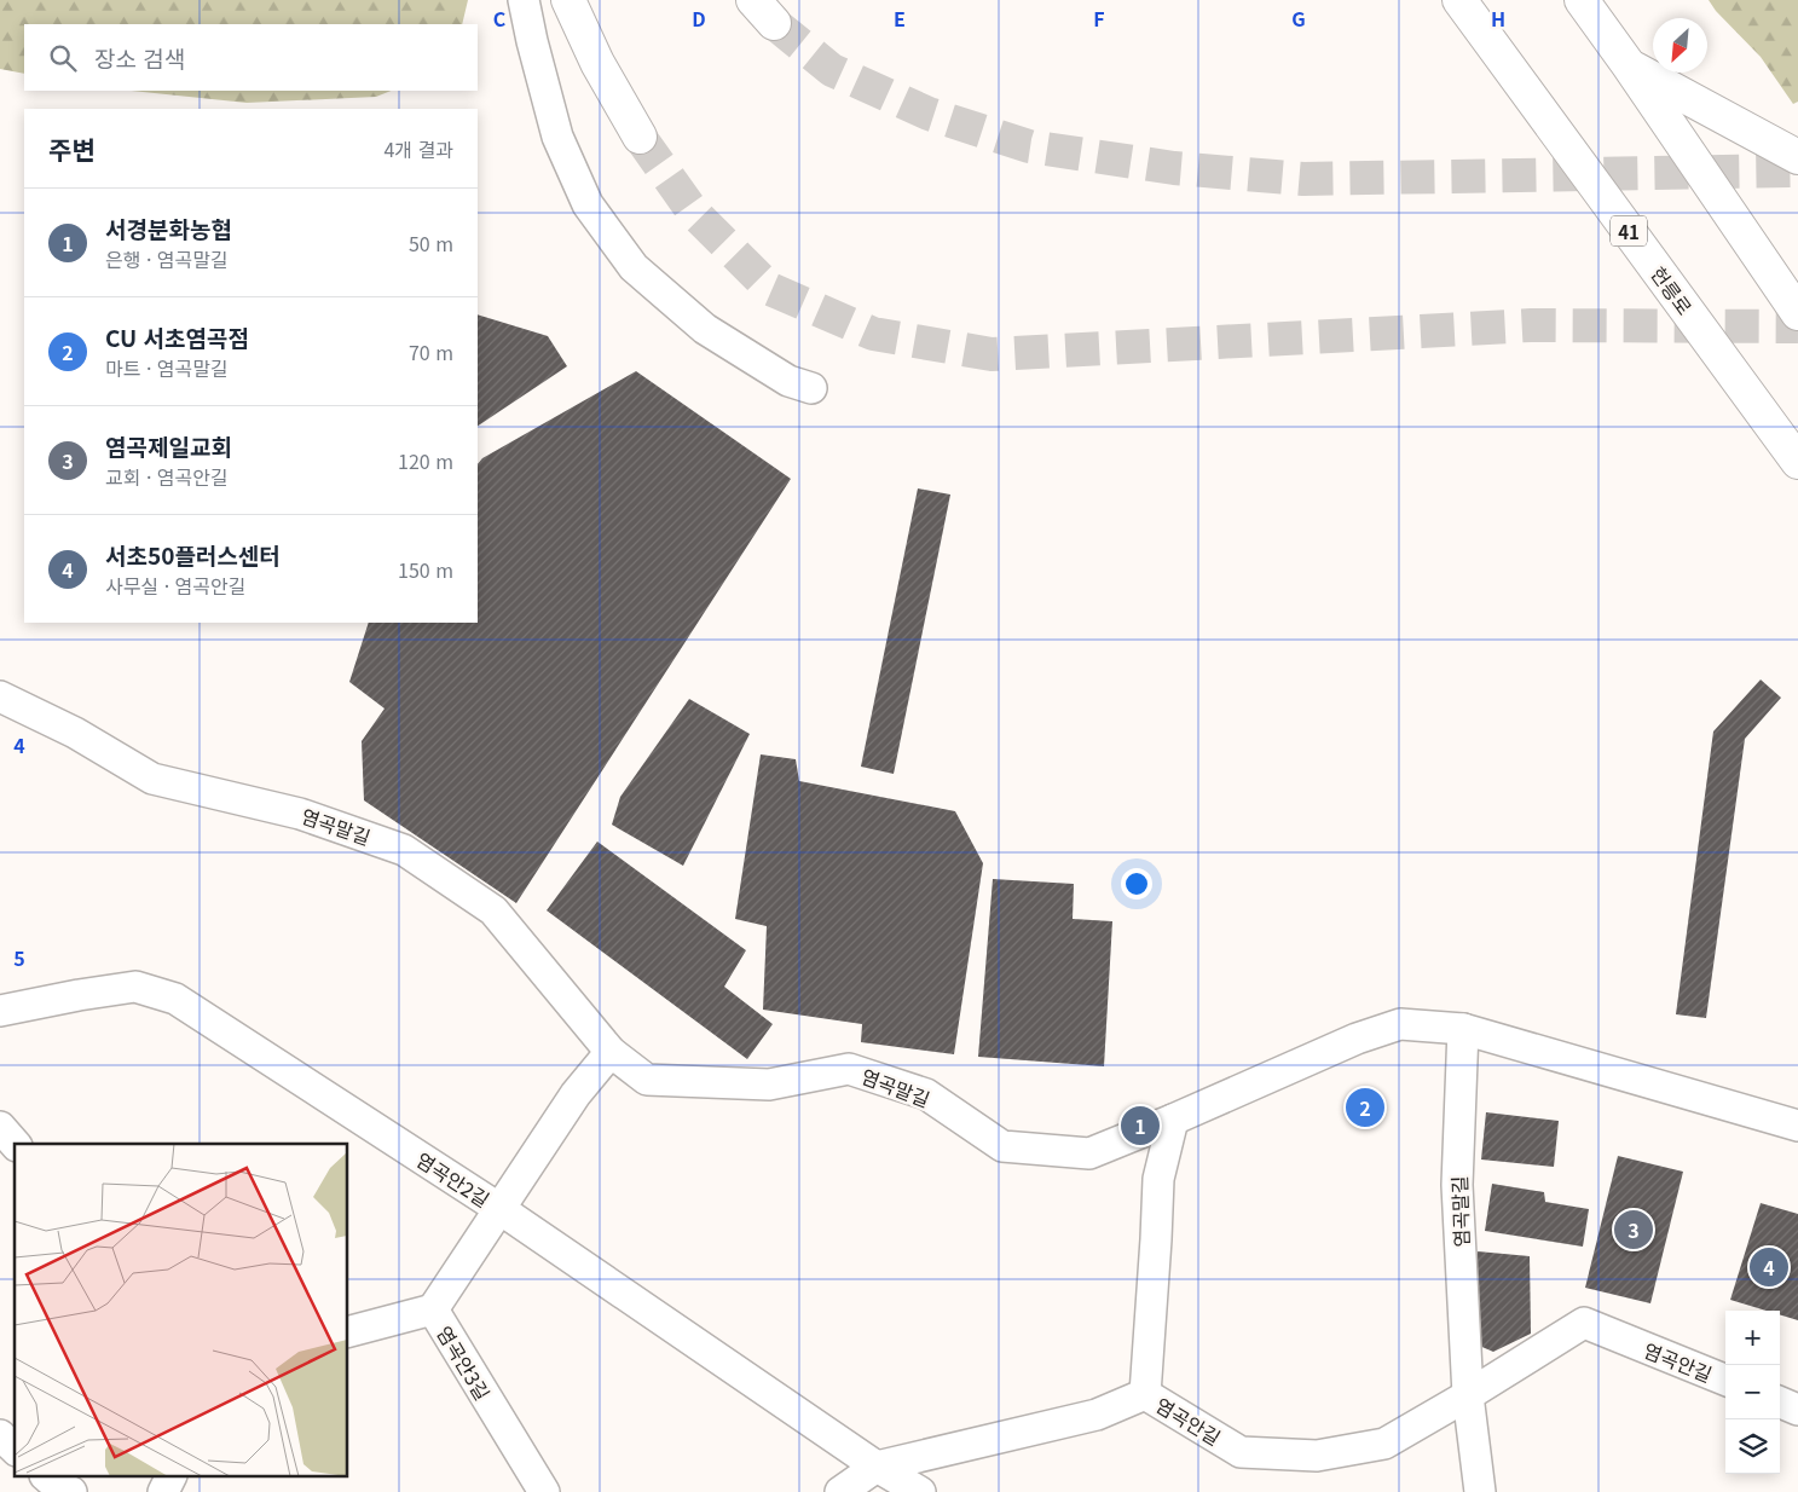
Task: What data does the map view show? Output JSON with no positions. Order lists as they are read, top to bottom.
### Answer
{
  "streets": {
    "main road": ["41", "헌릉로"],
    "street": [
      "염곡말길",
      "염곡안2길",
      "염곡안길",
      "염곡안3길"
    ]
  },
  "crossings": [
    ["염곡말길", "염곡안길"],
    ["염곡안2길", "염곡안길"]
  ],
  "north": "bottom left",
  "page": {
    "search": "장소 검색",
    "heading": ["주변", "4개 결과"],
    "list": [
      {
        "mark": "1",
        "name": "서경분화농협",
        "note": "은행 · 염곡말길",
        "value": "50 m"
      },
      {
        "mark": "2",
        "name": "CU 서초염곡점",
        "note": "마트 · 염곡말길",
        "value": "70 m"
      },
      {
        "mark": "3",
        "name": "염곡제일교회",
        "note": "교회 · 염곡안길",
        "value": "120 m"
      },
      {
        "mark": "4",
        "name": "서초50플러스센터",
        "note": "사무실 · 염곡안길",
        "value": "150 m"
      }
    ],
    "pins": [
      "2",
      "1",
      "3",
      "4"
    ],
    "map_buttons": ["+", "−"]
  },
  "grid": {
    "columns": [
      "C",
      "D",
      "E",
      "F",
      "G",
      "H"
    ],
    "rows": ["4", "5"]
  }
}
